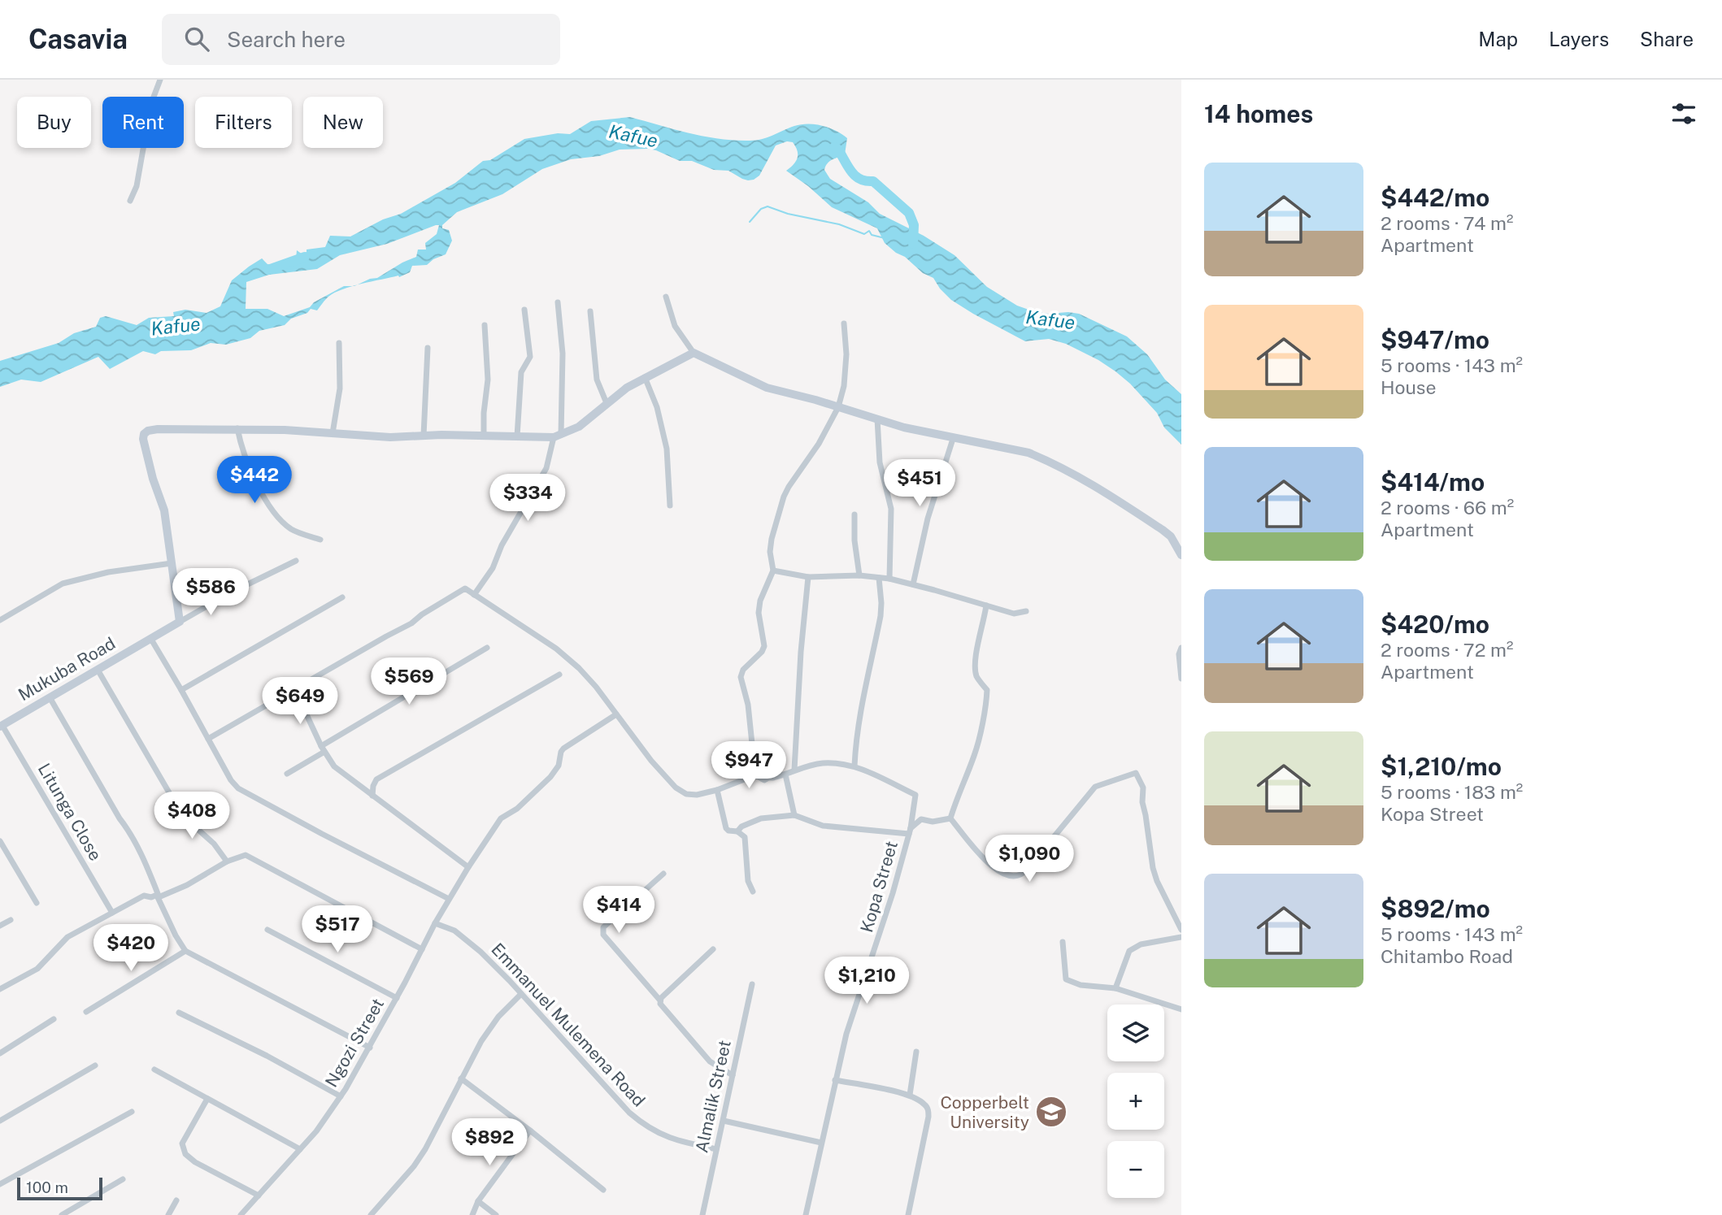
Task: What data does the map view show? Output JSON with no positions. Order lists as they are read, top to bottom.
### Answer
{
  "streets": {
    "street": [
      "Mukuba Road",
      "Litunga Close",
      "Kopa Street",
      "Emmanuel Mulemena Road",
      "Ngozi Street",
      "Almalik Street"
    ]
  },
  "crossings": [
    ["Mukuba Road", "Litunga Close"],
    ["Emmanuel Mulemena Road", "Ngozi Street"],
    ["Emmanuel Mulemena Road", "Almalik Street"]
  ],
  "water": ["Kafue"],
  "places": {
    "school or university": ["Copperbelt University"]
  },
  "scale_bar": "100 m",
  "page": {
    "header": "Casavia",
    "search": "Search here",
    "nav": ["Map", "Layers", "Share"],
    "heading": "14 homes",
    "chip": [
      "Buy",
      "Rent",
      "Filters",
      "New"
    ],
    "list": [
      {
        "name": "$442/mo",
        "note": "2 rooms · 74 m² · Apartment"
      },
      {
        "name": "$947/mo",
        "note": "5 rooms · 143 m² · House"
      },
      {
        "name": "$414/mo",
        "note": "2 rooms · 66 m² · Apartment"
      },
      {
        "name": "$420/mo",
        "note": "2 rooms · 72 m² · Apartment"
      },
      {
        "name": "$1,210/mo",
        "note": "5 rooms · 183 m² · Kopa Street"
      },
      {
        "name": "$892/mo",
        "note": "5 rooms · 143 m² · Chitambo Road"
      }
    ],
    "price": [
      "$442",
      "$451",
      "$334",
      "$586",
      "$569",
      "$649",
      "$947",
      "$408",
      "$1,090",
      "$414",
      "$517",
      "$420",
      "$1,210",
      "$892"
    ],
    "map_buttons": ["+", "−"],
    "scale": "100 m"
  }
}
